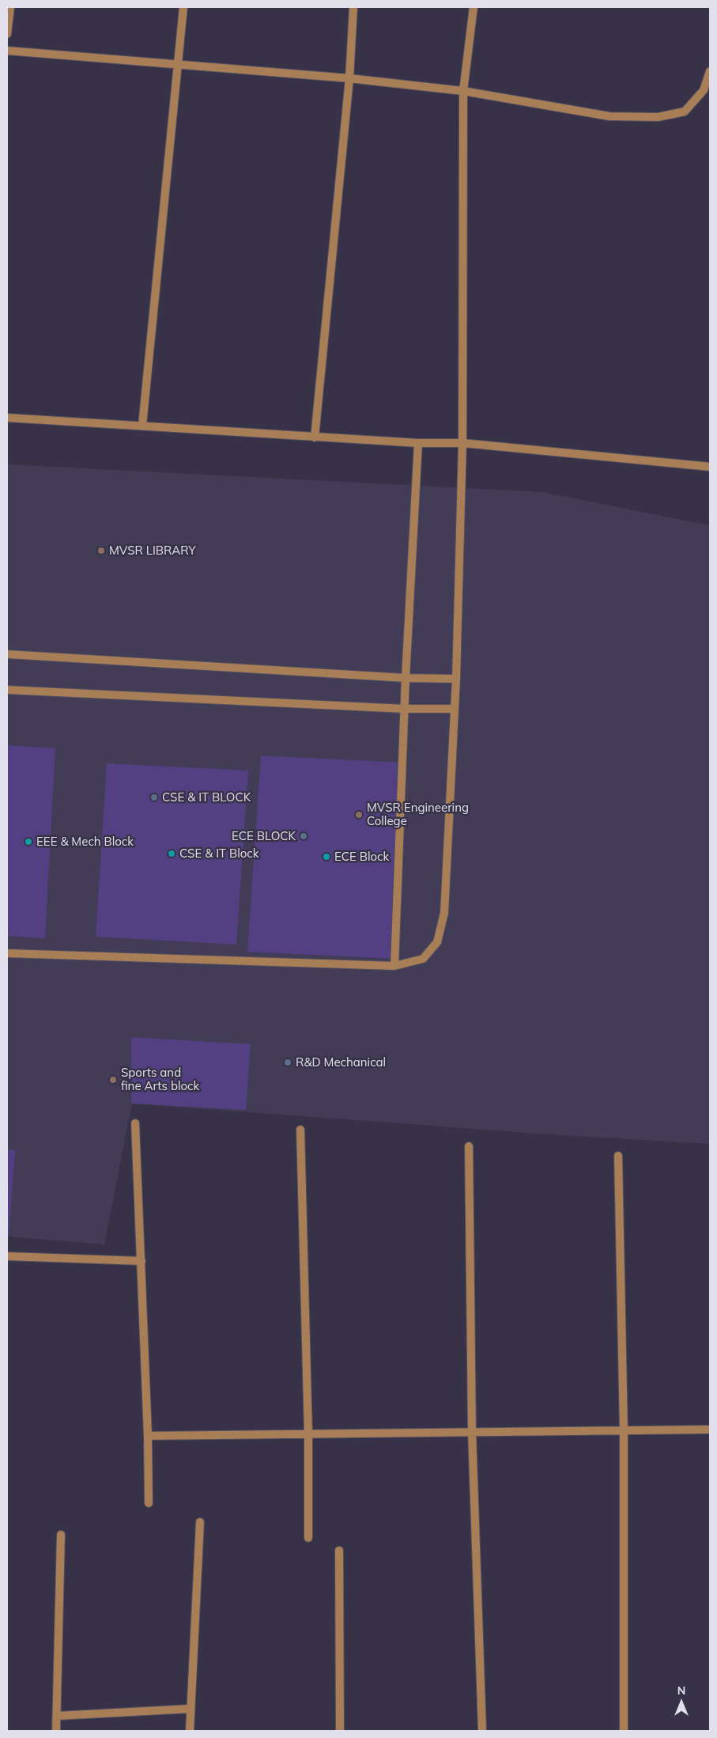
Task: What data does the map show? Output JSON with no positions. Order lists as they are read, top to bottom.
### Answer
{
  "places": [
    "MVSR LIBRARY",
    "CSE & IT BLOCK",
    "MVSR Engineering College",
    "ECE BLOCK",
    "EEE & Mech Block",
    "CSE & IT Block",
    "ECE Block",
    "R&D Mechanical",
    "Sports and fine Arts block"
  ],
  "north": "top"
}
